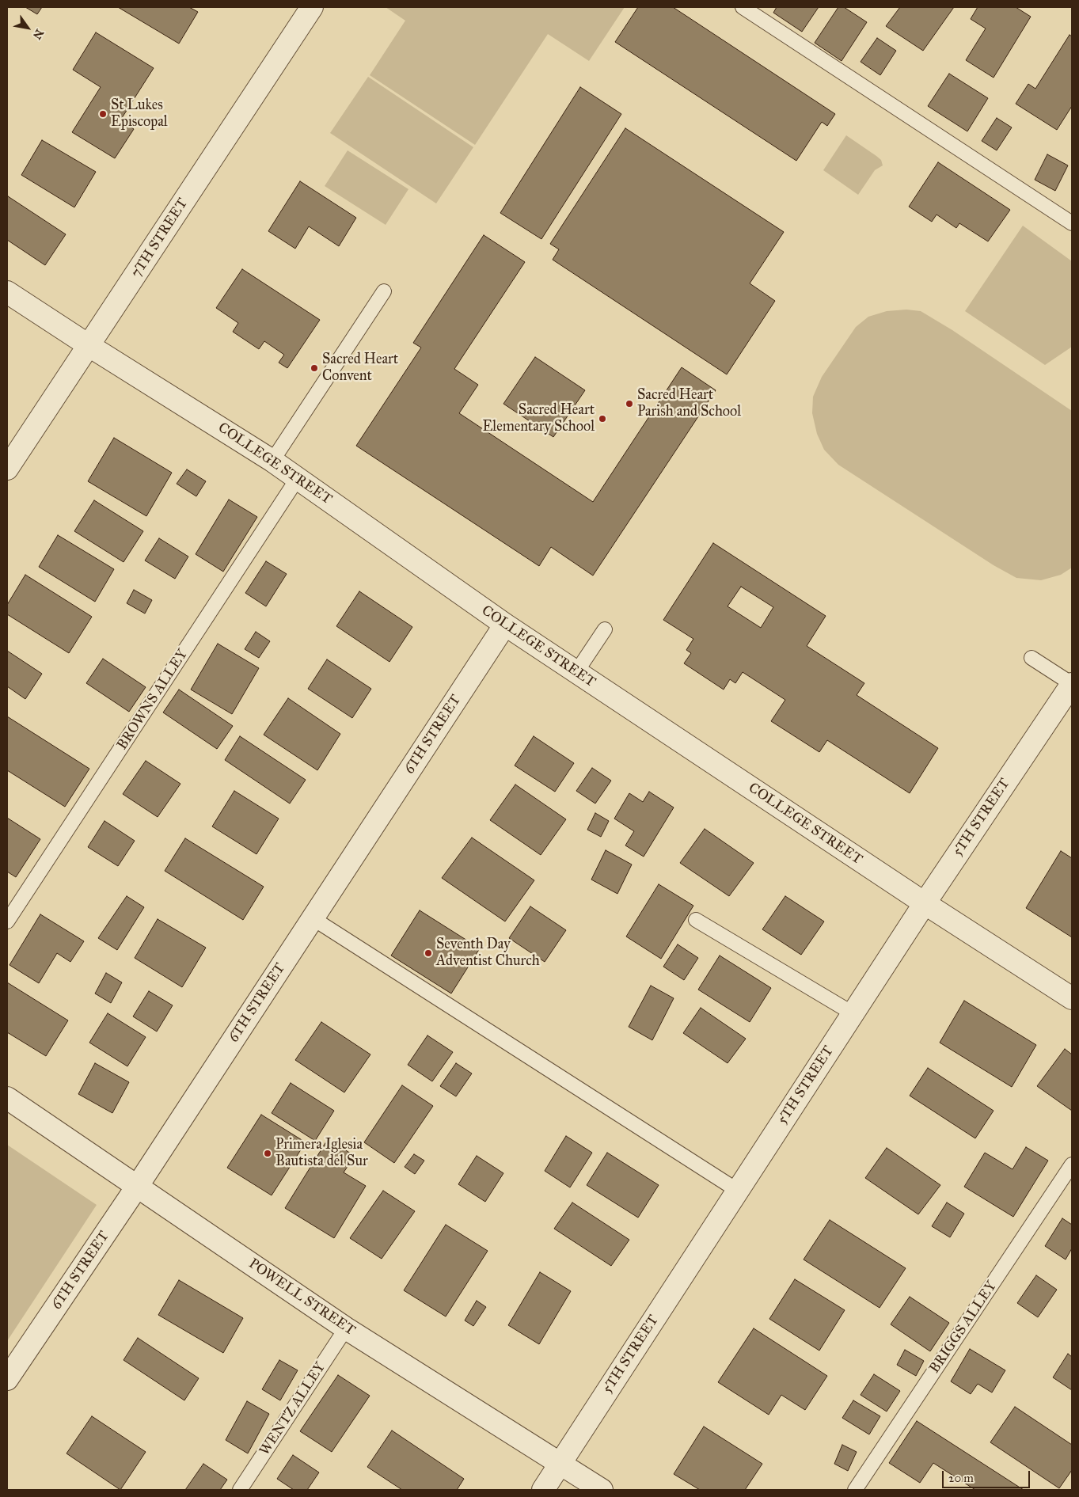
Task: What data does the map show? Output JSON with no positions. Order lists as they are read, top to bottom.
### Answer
{
  "streets": {
    "street": [
      "7TH STREET",
      "COLLEGE STREET",
      "6TH STREET",
      "5TH STREET",
      "POWELL STREET"
    ],
    "lane": ["BROWNS ALLEY", "BRIGGS ALLEY", "WENTZ ALLEY"]
  },
  "crossings": [
    ["7TH STREET", "COLLEGE STREET"],
    ["COLLEGE STREET", "BROWNS ALLEY"],
    ["COLLEGE STREET", "6TH STREET"],
    ["COLLEGE STREET", "5TH STREET"],
    ["6TH STREET", "POWELL STREET"],
    ["5TH STREET", "POWELL STREET"],
    ["POWELL STREET", "WENTZ ALLEY"]
  ],
  "places": [
    "St Lukes Episcopal",
    "Sacred Heart Convent",
    "Sacred Heart Parish and School",
    "Sacred Heart Elementary School",
    "Seventh Day Adventist Church",
    "Primera Iglesia Bautista del Sur"
  ],
  "scale_bar": "20 m",
  "north": "bottom right"
}
